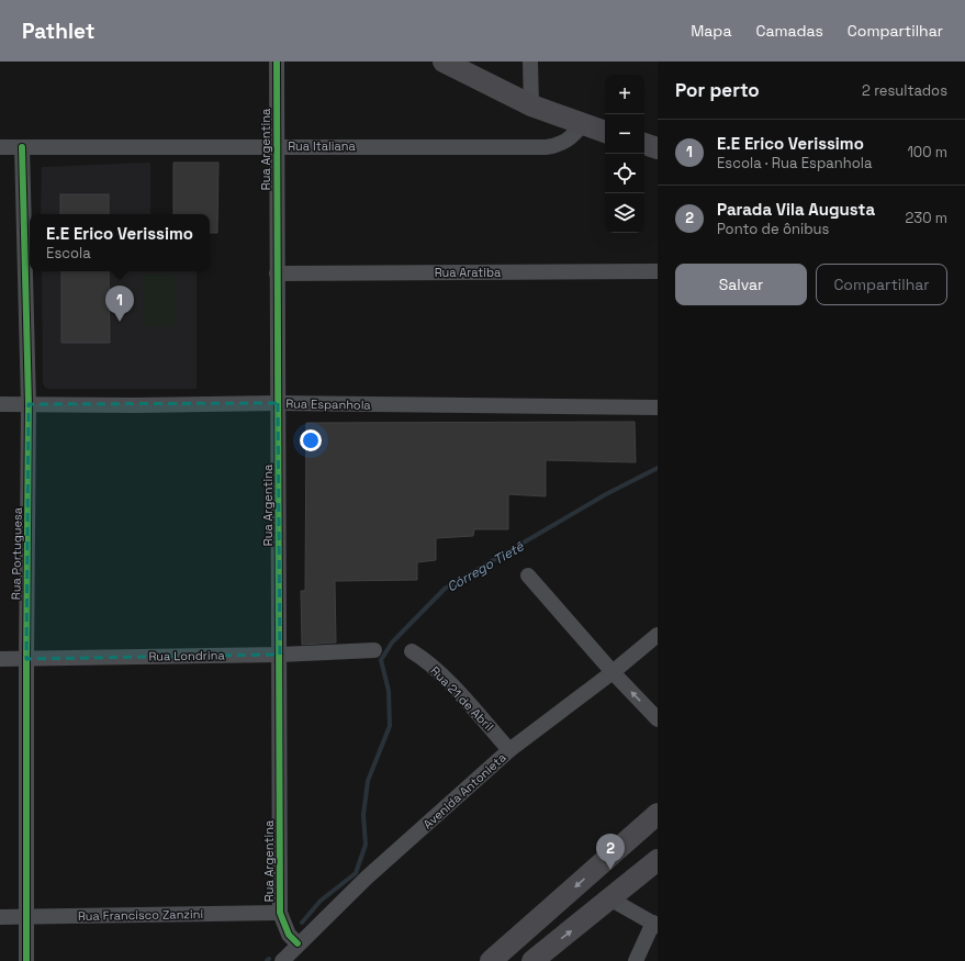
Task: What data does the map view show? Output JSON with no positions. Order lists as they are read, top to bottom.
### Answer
{
  "streets": {
    "street": [
      "Rua Italiana",
      "Rua Argentina",
      "Rua Aratiba",
      "Rua Espanhola",
      "Rua Portuguesa",
      "Rua Londrina",
      "Rua 21 de Abril",
      "Avenida Antonieta",
      "Rua Francisco Zanzini"
    ]
  },
  "crossings": [
    ["Rua Italiana", "Rua Argentina"],
    ["Rua Italiana", "Rua Portuguesa"],
    ["Rua Argentina", "Rua Aratiba"],
    ["Rua Argentina", "Rua Espanhola"],
    ["Rua Argentina", "Rua Londrina"],
    ["Rua Argentina", "Avenida Antonieta"],
    ["Rua Argentina", "Rua Francisco Zanzini"],
    ["Rua Espanhola", "Rua Portuguesa"],
    ["Rua Portuguesa", "Rua Londrina"],
    ["Rua Portuguesa", "Rua Francisco Zanzini"],
    ["Rua 21 de Abril", "Avenida Antonieta"]
  ],
  "water": ["Córrego Tietê"],
  "page": {
    "header": "Pathlet",
    "nav": ["Mapa", "Camadas", "Compartilhar"],
    "heading": ["Por perto", "2 resultados"],
    "map_buttons": ["+", "−"],
    "list": [
      {
        "mark": "1",
        "name": "E.E Erico Verissimo",
        "note": "Escola · Rua Espanhola",
        "value": "100 m"
      },
      {
        "mark": "2",
        "name": "Parada Vila Augusta",
        "note": "Ponto de ônibus",
        "value": "230 m"
      }
    ],
    "popup": ["E.E Erico Verissimo", "Escola"],
    "buttons": ["Salvar", "Compartilhar"],
    "pins": ["1", "2"]
  }
}
